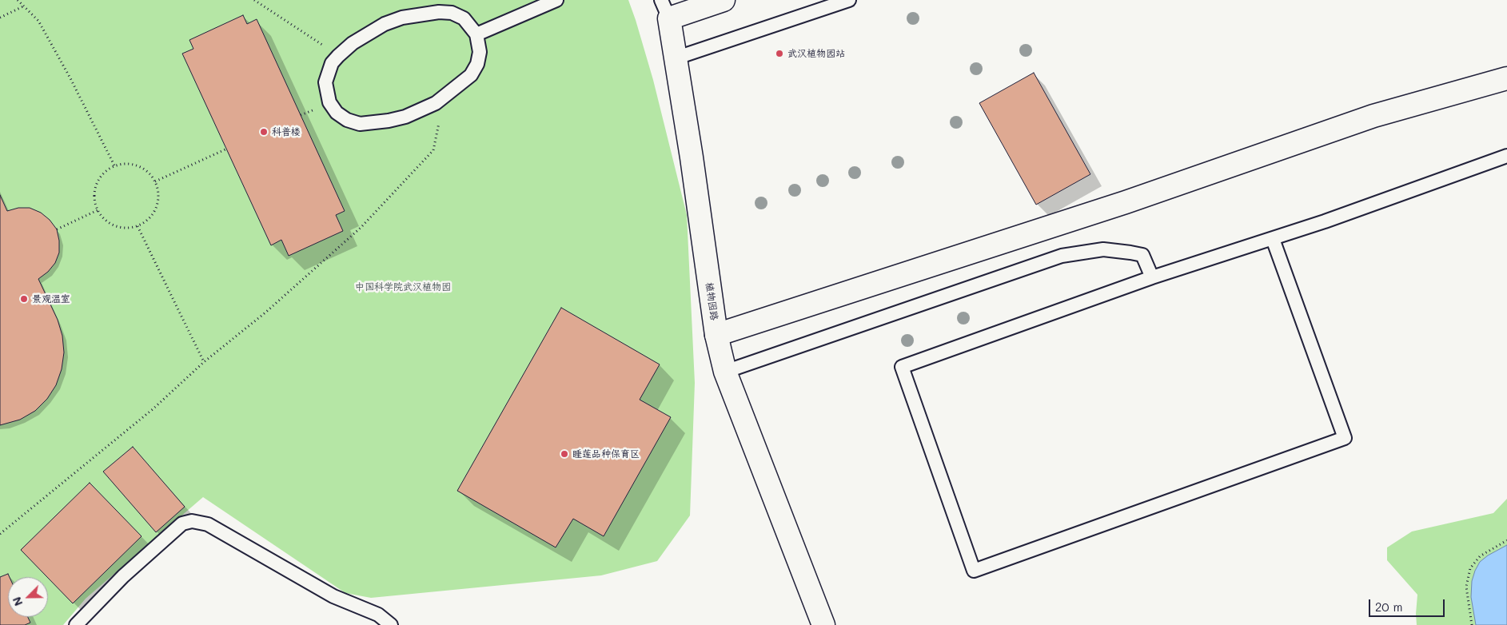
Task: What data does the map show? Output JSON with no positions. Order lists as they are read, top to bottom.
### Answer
{
  "streets": {
    "street": ["植物园路"]
  },
  "parks": ["中国科学院武汉植物园"],
  "places": [
    "武汉植物园站",
    "科普楼",
    "景观温室",
    "睡莲品种保育区"
  ],
  "scale_bar": "20 m",
  "north": "bottom left"
}
